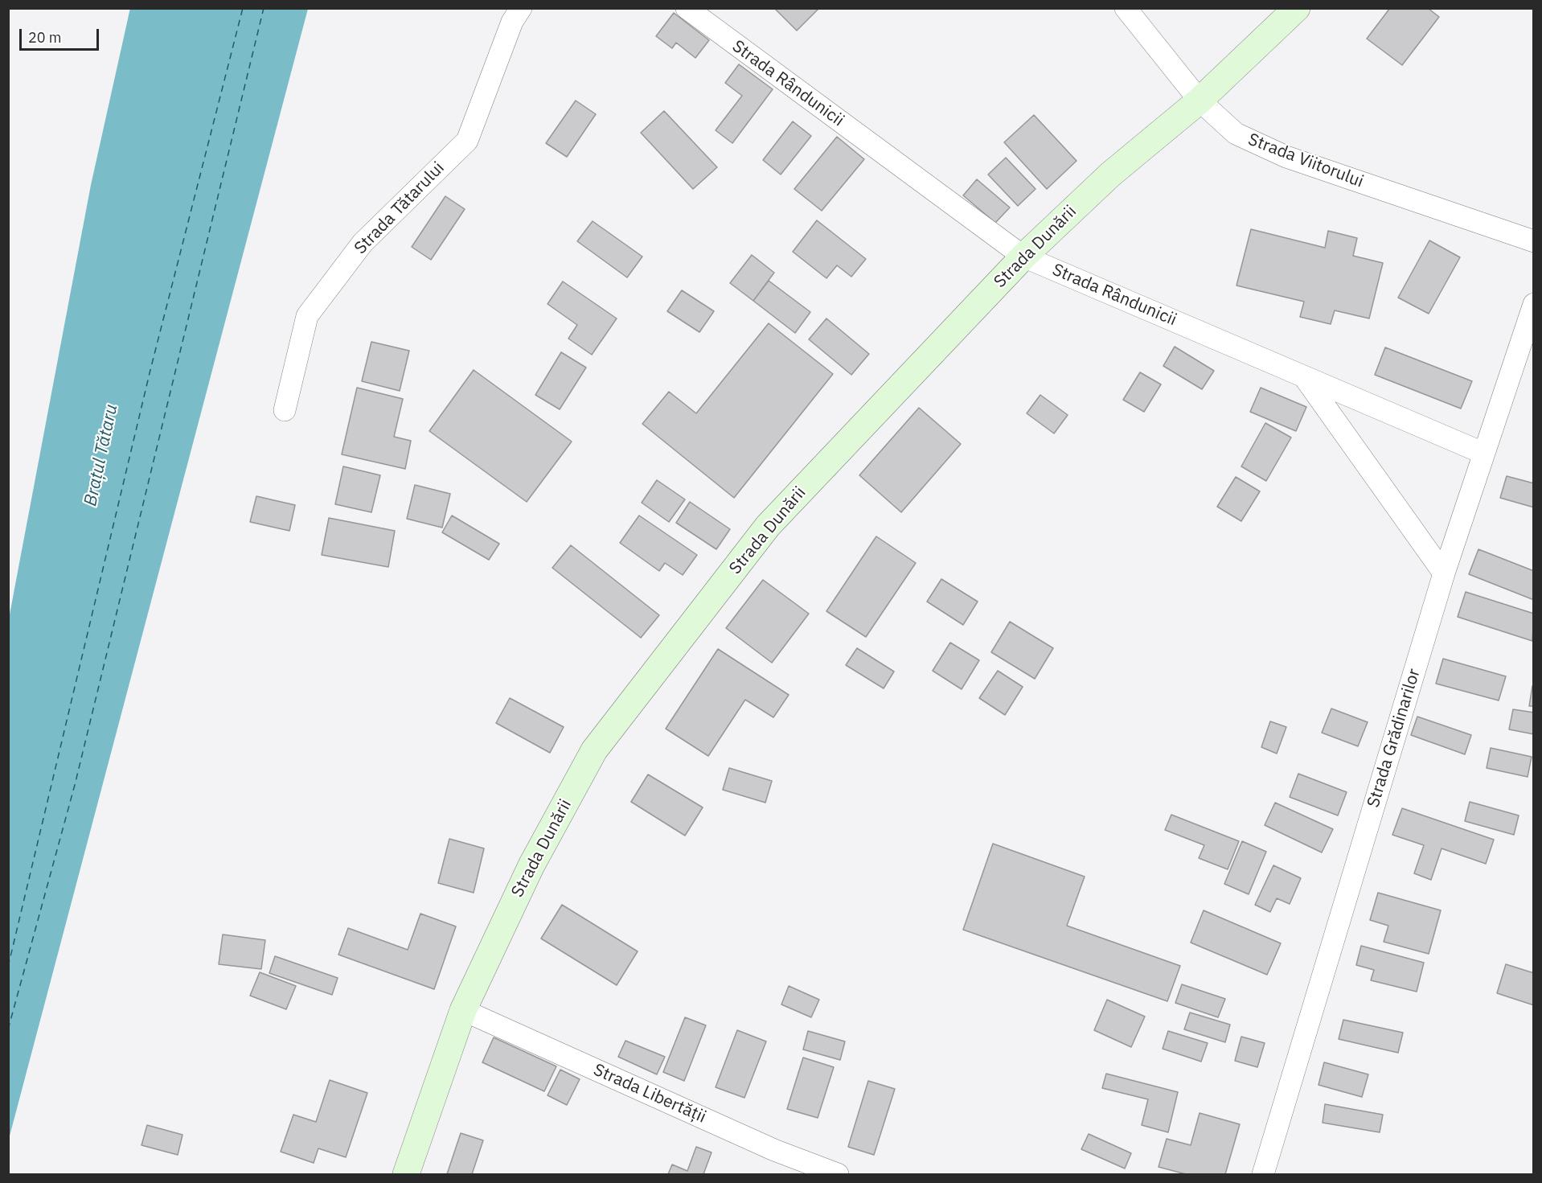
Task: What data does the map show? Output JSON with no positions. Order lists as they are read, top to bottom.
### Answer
{
  "streets": {
    "main road": ["Strada Dunării"],
    "street": [
      "Strada Rândunicii",
      "Strada Viitorului",
      "Strada Tătarului",
      "Strada Grădinarilor",
      "Strada Libertății"
    ]
  },
  "crossings": [
    ["Strada Rândunicii", "Strada Dunării"],
    ["Strada Rândunicii", "Strada Grădinarilor"],
    ["Strada Viitorului", "Strada Dunării"],
    ["Strada Dunării", "Strada Libertății"]
  ],
  "water": ["Brațul Tătaru"],
  "scale_bar": "20 m"
}
